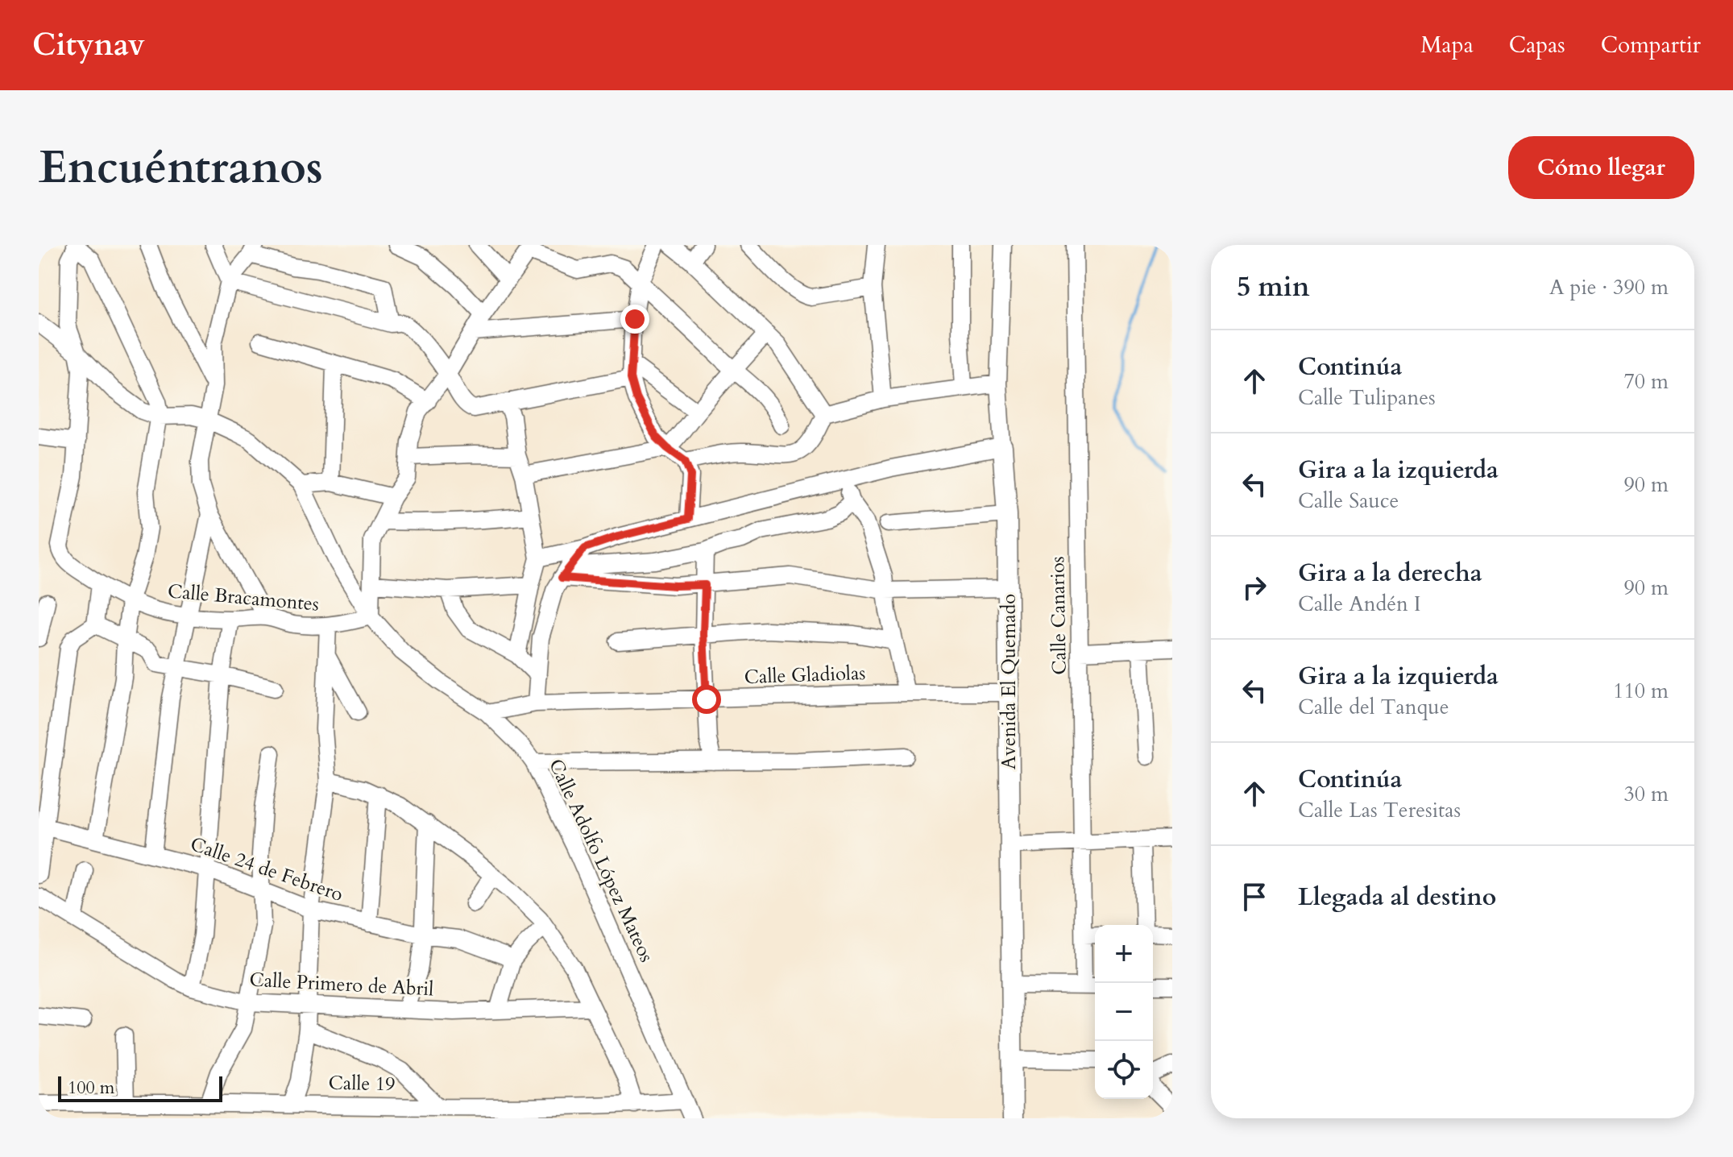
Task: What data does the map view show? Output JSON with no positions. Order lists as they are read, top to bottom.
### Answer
{
  "streets": {
    "main road": ["Avenida El Quemado"],
    "street": [
      "Calle Bracamontes",
      "Calle Canarios",
      "Calle Gladiolas",
      "Calle Adolfo López Mateos",
      "Calle 24 de Febrero",
      "Calle Primero de Abril",
      "Calle 19"
    ]
  },
  "crossings": [
    ["Calle Bracamontes", "Calle Adolfo López Mateos"],
    ["Calle Gladiolas", "Avenida El Quemado"],
    ["Calle Gladiolas", "Calle Adolfo López Mateos"],
    ["Calle Adolfo López Mateos", "Calle 19"]
  ],
  "scale_bar": "100 m",
  "page": {
    "header": "Citynav",
    "nav": ["Mapa", "Capas", "Compartir"],
    "buttons": "Cómo llegar",
    "title": "Encuéntranos",
    "heading": ["5 min", "A pie · 390 m"],
    "list": [
      ["Continúa", "Calle Tulipanes", "70 m"],
      ["Gira a la izquierda", "Calle Sauce", "90 m"],
      ["Gira a la derecha", "Calle Andén I", "90 m"],
      ["Gira a la izquierda", "Calle del Tanque", "110 m"],
      ["Continúa", "Calle Las Teresitas", "30 m"],
      "Llegada al destino"
    ],
    "map_buttons": ["+", "−"],
    "scale": "100 m"
  }
}
